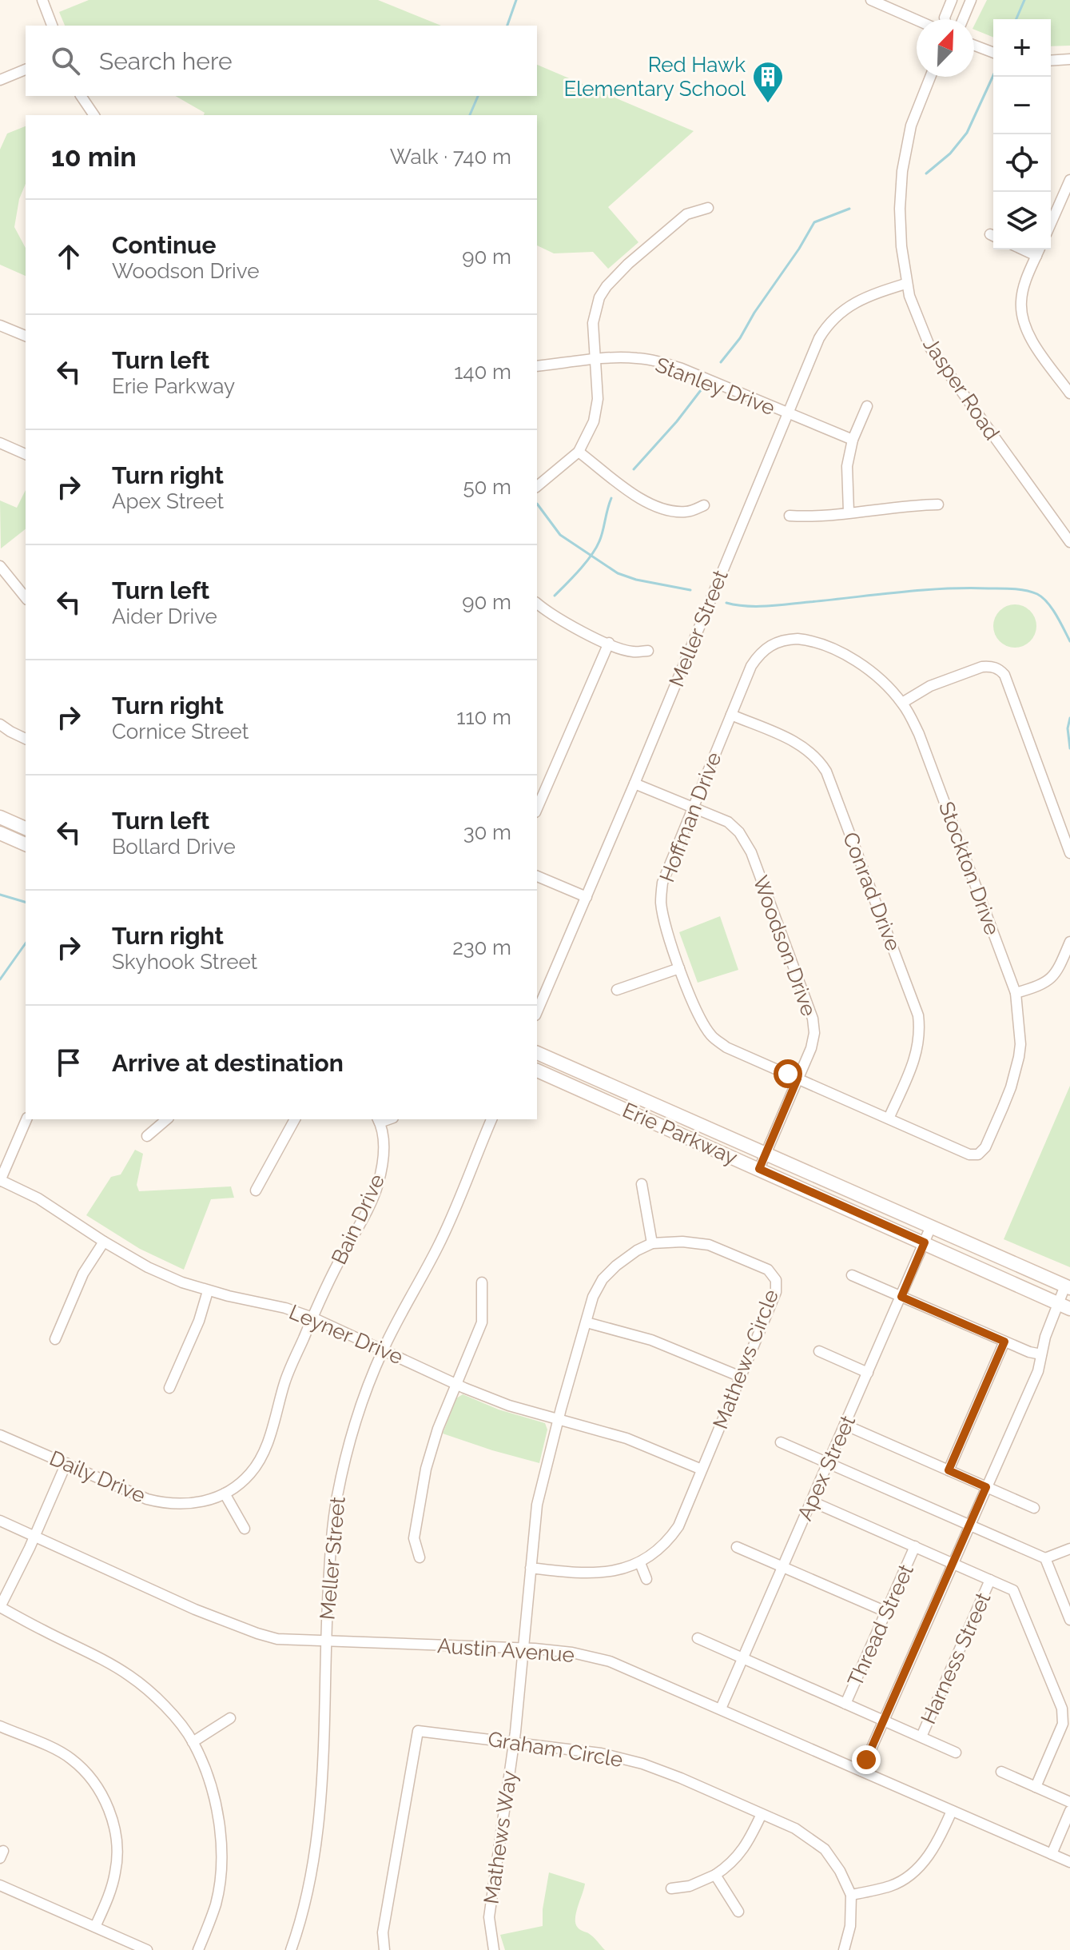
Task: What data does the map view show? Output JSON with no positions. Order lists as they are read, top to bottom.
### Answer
{
  "streets": {
    "main road": ["Erie Parkway"],
    "street": [
      "Stanley Drive",
      "Jasper Road",
      "Meller Street",
      "Hoffman Drive",
      "Stockton Drive",
      "Conrad Drive",
      "Woodson Drive",
      "Bain Drive",
      "Leyner Drive",
      "Mathews Circle",
      "Apex Street",
      "Daily Drive",
      "Thread Street",
      "Austin Avenue",
      "Harness Street",
      "Graham Circle",
      "Mathews Way"
    ]
  },
  "crossings": [
    ["Stanley Drive", "Meller Street"],
    ["Jasper Road", "Meller Street"],
    ["Meller Street", "Woodson Drive"],
    ["Meller Street", "Leyner Drive"],
    ["Meller Street", "Austin Avenue"],
    ["Hoffman Drive", "Stockton Drive"],
    ["Hoffman Drive", "Conrad Drive"],
    ["Hoffman Drive", "Woodson Drive"],
    ["Woodson Drive", "Erie Parkway"],
    ["Erie Parkway", "Apex Street"],
    ["Bain Drive", "Leyner Drive"],
    ["Bain Drive", "Daily Drive"],
    ["Leyner Drive", "Mathews Circle"],
    ["Leyner Drive", "Daily Drive"],
    ["Mathews Circle", "Austin Avenue"],
    ["Mathews Circle", "Mathews Way"],
    ["Apex Street", "Austin Avenue"],
    ["Austin Avenue", "Mathews Way"],
    ["Graham Circle", "Mathews Way"]
  ],
  "places": {
    "building": ["Red Hawk Elementary School"]
  },
  "north": "top right",
  "page": {
    "map_buttons": ["+", "−"],
    "search": "Search here",
    "heading": ["10 min", "Walk · 740 m"],
    "list": [
      ["Continue", "Woodson Drive", "90 m"],
      ["Turn left", "Erie Parkway", "140 m"],
      ["Turn right", "Apex Street", "50 m"],
      ["Turn left", "Aider Drive", "90 m"],
      ["Turn right", "Cornice Street", "110 m"],
      ["Turn left", "Bollard Drive", "30 m"],
      ["Turn right", "Skyhook Street", "230 m"],
      "Arrive at destination"
    ]
  }
}
